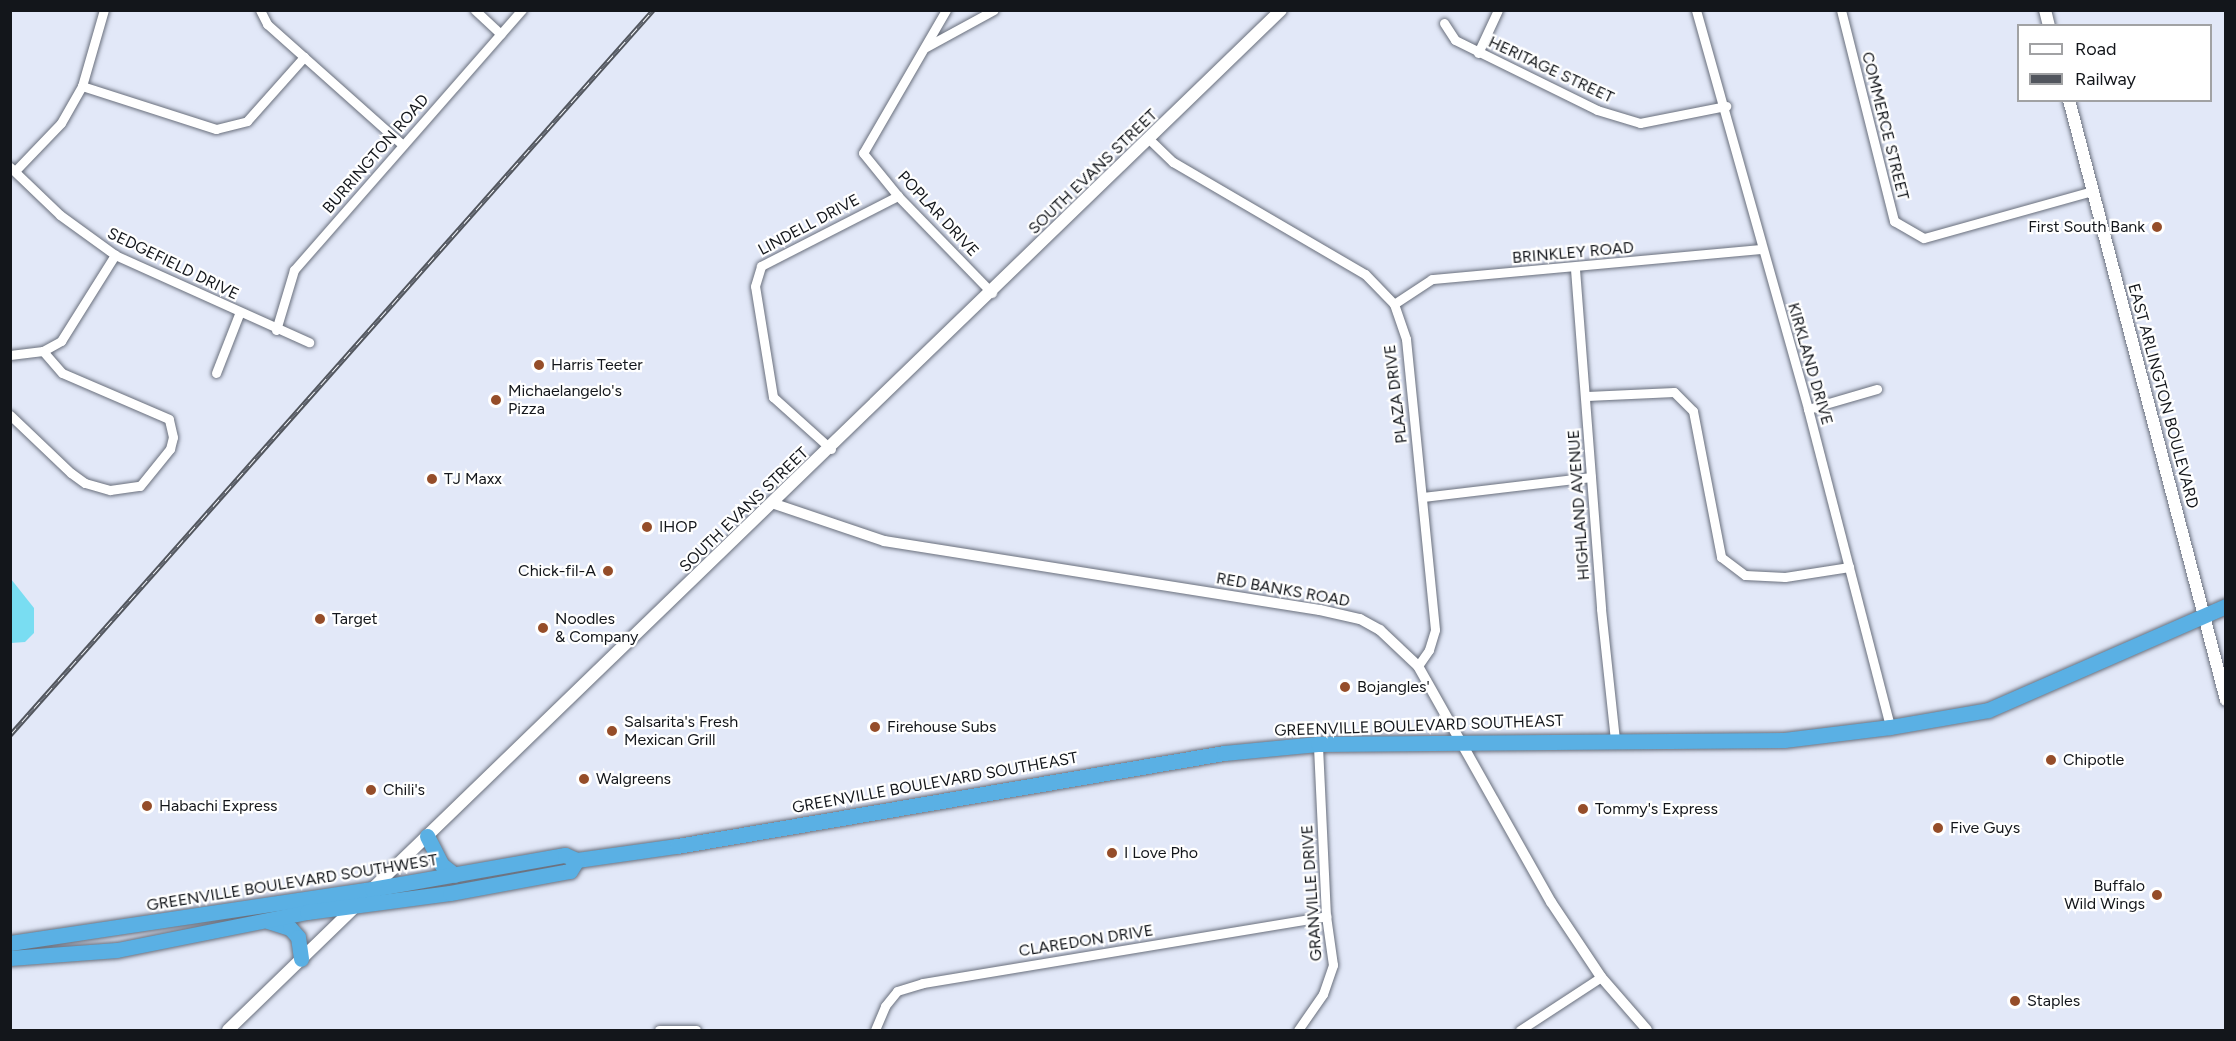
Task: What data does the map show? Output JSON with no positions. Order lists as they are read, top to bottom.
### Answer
{
  "streets": {
    "highway": ["GREENVILLE BOULEVARD SOUTHEAST", "GREENVILLE BOULEVARD SOUTHWEST"],
    "main road": ["SOUTH EVANS STREET", "EAST ARLINGTON BOULEVARD"],
    "street": [
      "HERITAGE STREET",
      "COMMERCE STREET",
      "BURRINGTON ROAD",
      "POPLAR DRIVE",
      "LINDELL DRIVE",
      "BRINKLEY ROAD",
      "SEDGEFIELD DRIVE",
      "KIRKLAND DRIVE",
      "PLAZA DRIVE",
      "HIGHLAND AVENUE",
      "RED BANKS ROAD",
      "GRANVILLE DRIVE",
      "CLAREDON DRIVE"
    ]
  },
  "crossings": [
    ["HERITAGE STREET", "KIRKLAND DRIVE"],
    ["COMMERCE STREET", "EAST ARLINGTON BOULEVARD"],
    ["BURRINGTON ROAD", "SEDGEFIELD DRIVE"],
    ["SOUTH EVANS STREET", "POPLAR DRIVE"],
    ["SOUTH EVANS STREET", "LINDELL DRIVE"],
    ["SOUTH EVANS STREET", "PLAZA DRIVE"],
    ["SOUTH EVANS STREET", "RED BANKS ROAD"],
    ["SOUTH EVANS STREET", "GREENVILLE BOULEVARD SOUTHEAST"],
    ["SOUTH EVANS STREET", "GREENVILLE BOULEVARD SOUTHWEST"],
    ["POPLAR DRIVE", "LINDELL DRIVE"],
    ["BRINKLEY ROAD", "KIRKLAND DRIVE"],
    ["BRINKLEY ROAD", "PLAZA DRIVE"],
    ["BRINKLEY ROAD", "HIGHLAND AVENUE"],
    ["KIRKLAND DRIVE", "GREENVILLE BOULEVARD SOUTHEAST"],
    ["PLAZA DRIVE", "RED BANKS ROAD"],
    ["EAST ARLINGTON BOULEVARD", "GREENVILLE BOULEVARD SOUTHEAST"],
    ["HIGHLAND AVENUE", "GREENVILLE BOULEVARD SOUTHEAST"],
    ["RED BANKS ROAD", "GREENVILLE BOULEVARD SOUTHEAST"],
    ["GREENVILLE BOULEVARD SOUTHEAST", "GREENVILLE BOULEVARD SOUTHWEST"],
    ["GREENVILLE BOULEVARD SOUTHEAST", "GRANVILLE DRIVE"],
    ["GRANVILLE DRIVE", "CLAREDON DRIVE"]
  ],
  "places": [
    "First South Bank",
    "Harris Teeter",
    "Michaelangelo's Pizza",
    "TJ Maxx",
    "IHOP",
    "Chick-fil-A",
    "Target",
    "Noodles & Company",
    "Bojangles'",
    "Firehouse Subs",
    "Salsarita's Fresh Mexican Grill",
    "Chipotle",
    "Walgreens",
    "Chili's",
    "Habachi Express",
    "Tommy's Express",
    "Five Guys",
    "I Love Pho",
    "Buffalo Wild Wings",
    "Staples"
  ],
  "legend": ["Road", "Railway"]
}
